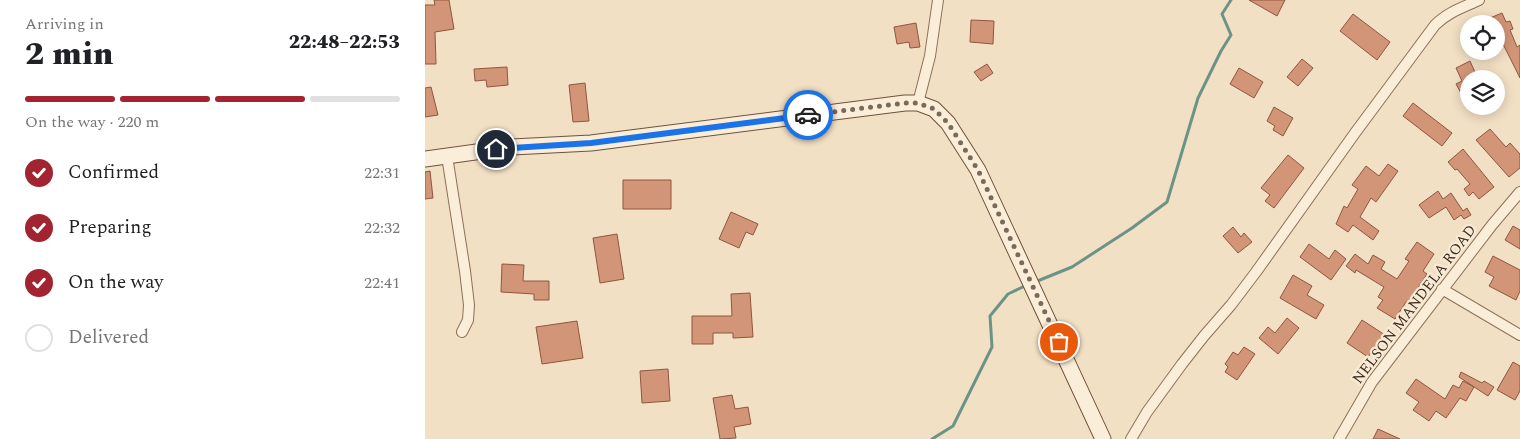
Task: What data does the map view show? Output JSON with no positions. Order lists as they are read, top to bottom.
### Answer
{
  "streets": {
    "street": ["NELSON MANDELA ROAD"]
  },
  "page": {
    "heading": ["2 min", "Arriving in", "22:48–22:53"],
    "bar": "On the way · 220 m",
    "list": [
      ["Confirmed", "22:31"],
      ["Preparing", "22:32"],
      ["On the way", "22:41"],
      "Delivered"
    ]
  }
}
